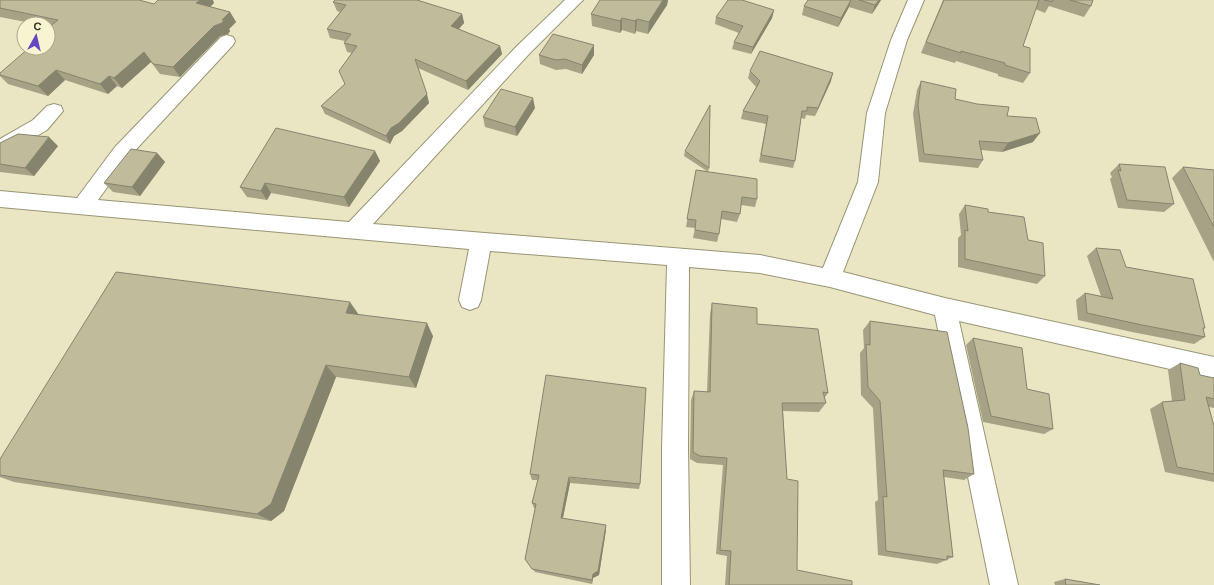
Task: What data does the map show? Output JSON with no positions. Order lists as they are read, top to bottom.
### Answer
{
  "north": "top"
}
